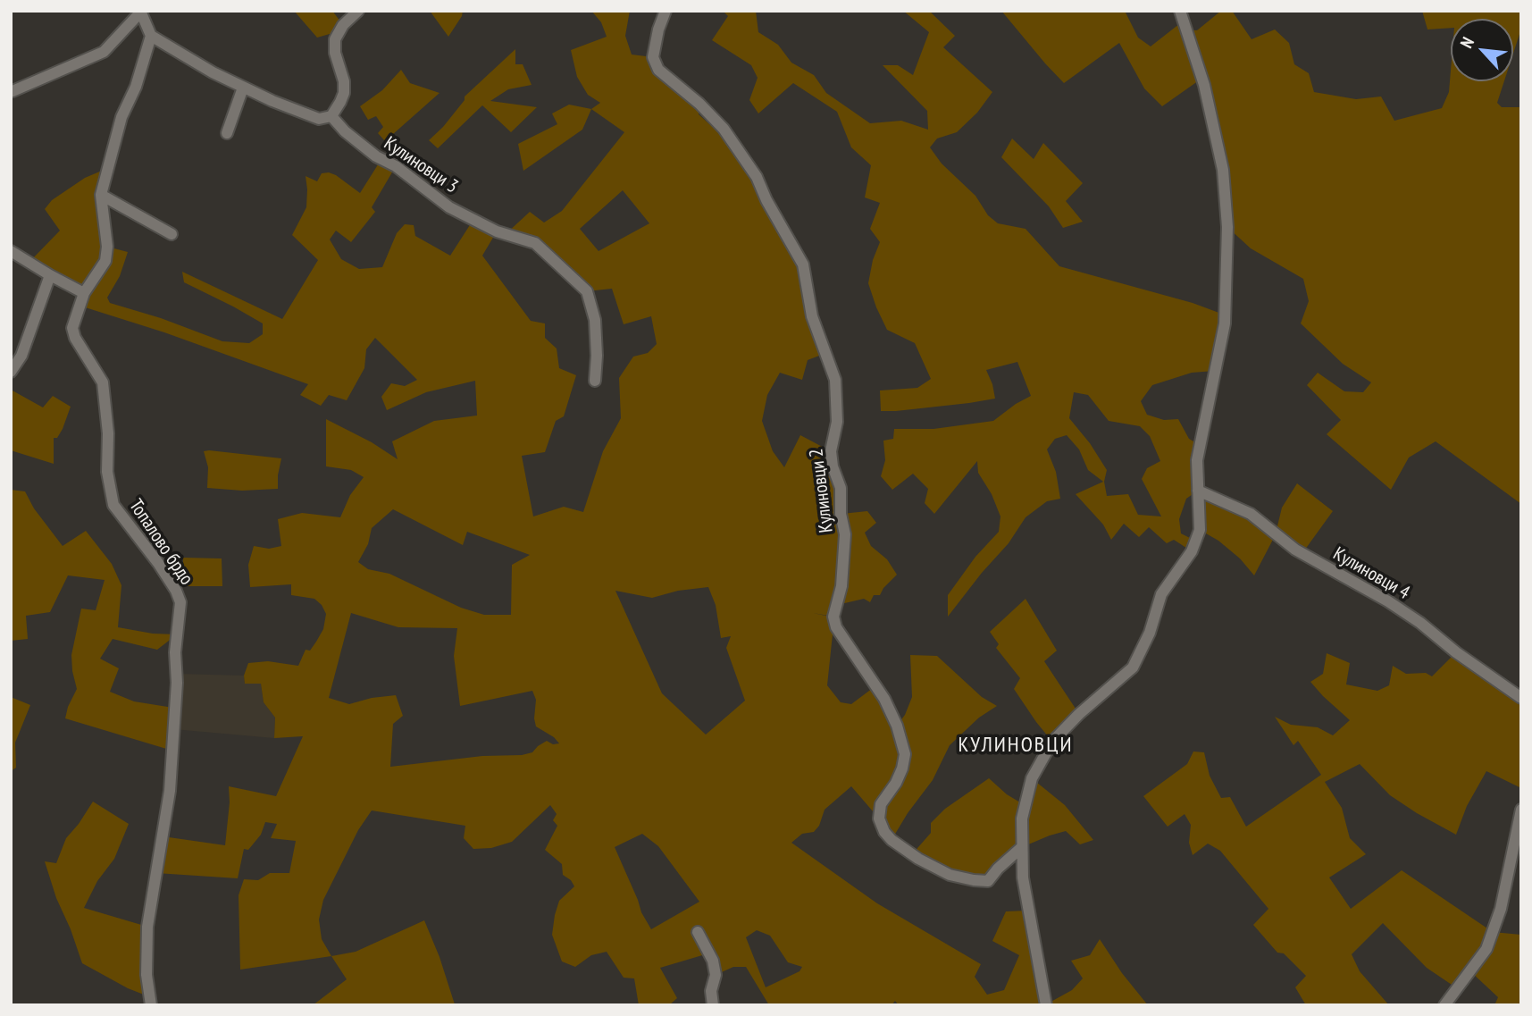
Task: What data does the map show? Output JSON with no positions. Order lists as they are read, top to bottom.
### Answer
{
  "streets": {
    "street": [
      "Кулиновци 3",
      "Кулиновци 2",
      "Топалово брдо",
      "Кулиновци 4"
    ]
  },
  "districts": ["КУЛИНОВЦИ"],
  "north": "top left"
}
